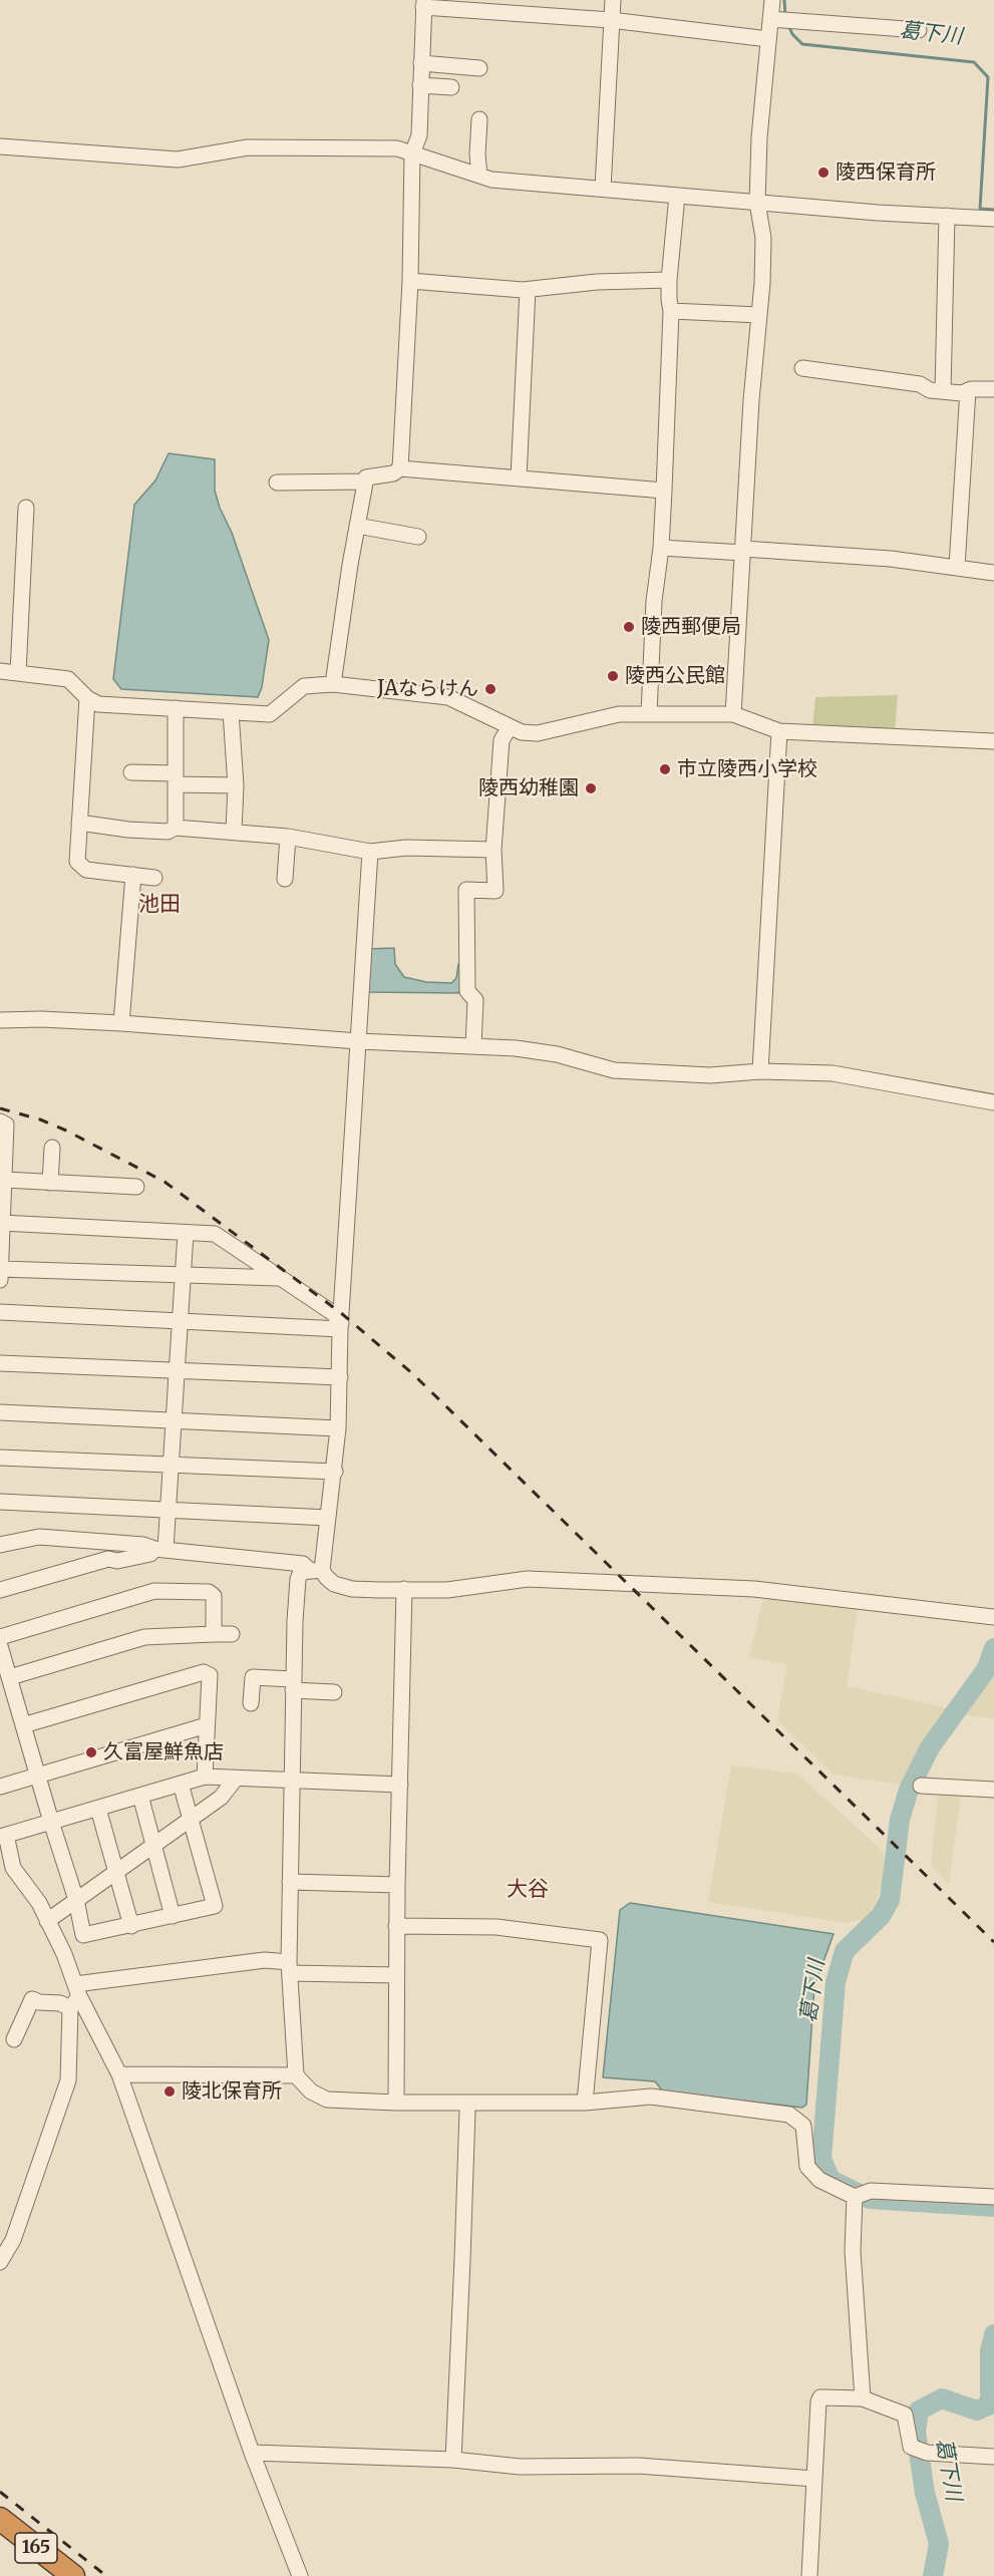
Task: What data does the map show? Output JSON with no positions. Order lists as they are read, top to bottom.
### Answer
{
  "streets": {
    "highway": ["165"]
  },
  "districts": ["池田", "大谷"],
  "water": ["葛下川"],
  "places": [
    "陵西保育所",
    "陵西郵便局",
    "陵西公民館",
    "JAならけん",
    "市立陵西小学校",
    "陵西幼稚園",
    "久富屋鮮魚店",
    "陵北保育所"
  ]
}
